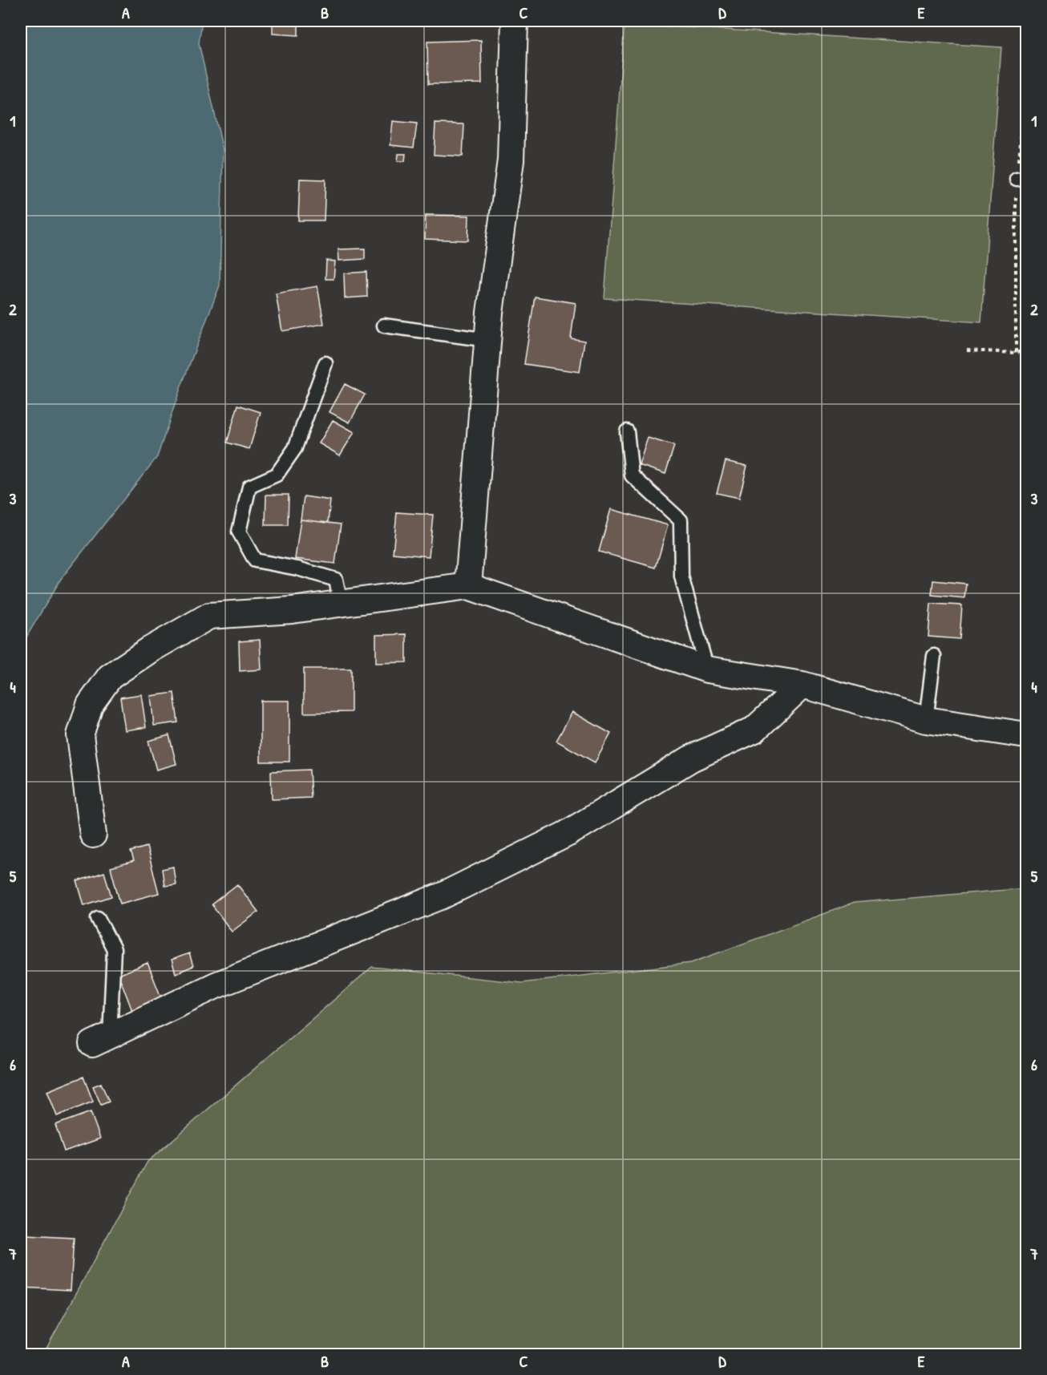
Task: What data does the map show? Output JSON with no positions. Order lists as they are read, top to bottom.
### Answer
{
  "grid": {
    "columns": [
      "A",
      "B",
      "C",
      "D",
      "E"
    ],
    "rows": [
      "1",
      "2",
      "3",
      "4",
      "5",
      "6",
      "7"
    ]
  }
}
